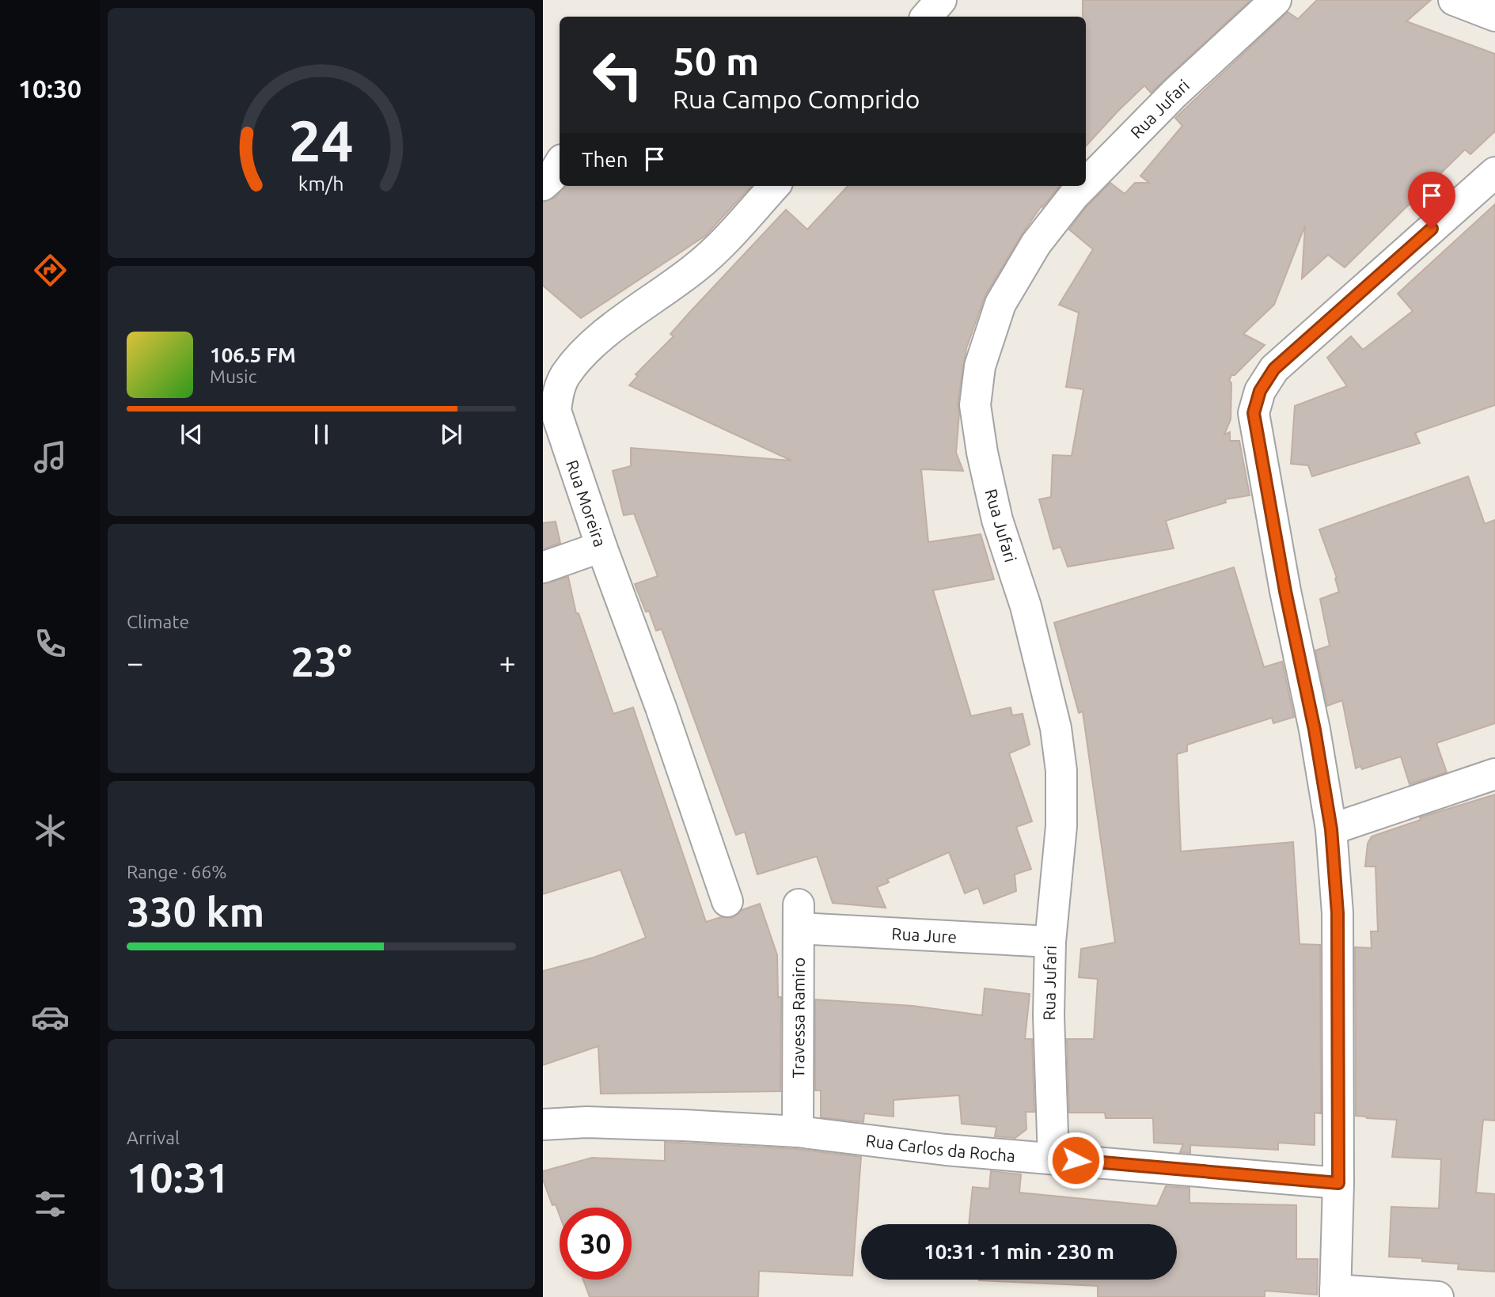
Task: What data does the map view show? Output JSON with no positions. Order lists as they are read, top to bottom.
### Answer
{
  "streets": {
    "street": [
      "Rua Jufari",
      "Rua Moreira",
      "Rua Jure",
      "Travessa Ramiro",
      "Rua Carlos da Rocha"
    ]
  },
  "crossings": [
    ["Rua Jufari", "Rua Jure"],
    ["Rua Jufari", "Rua Carlos da Rocha"],
    ["Rua Jure", "Travessa Ramiro"],
    ["Travessa Ramiro", "Rua Carlos da Rocha"]
  ],
  "page": {
    "tabs": "10:30",
    "turn": ["50 m", "Rua Campo Comprido"],
    "then": "Then",
    "song": ["106.5 FM", "Music"],
    "tile": [
      "Climate",
      ["Range · 66%", "330 km"],
      ["Arrival", "10:31"]
    ],
    "heat": ["−", "23°", "+"],
    "limit": "30",
    "trip": "10:31 · 1 min · 230 m",
    "gauge": ["24", "km/h"]
  }
}
